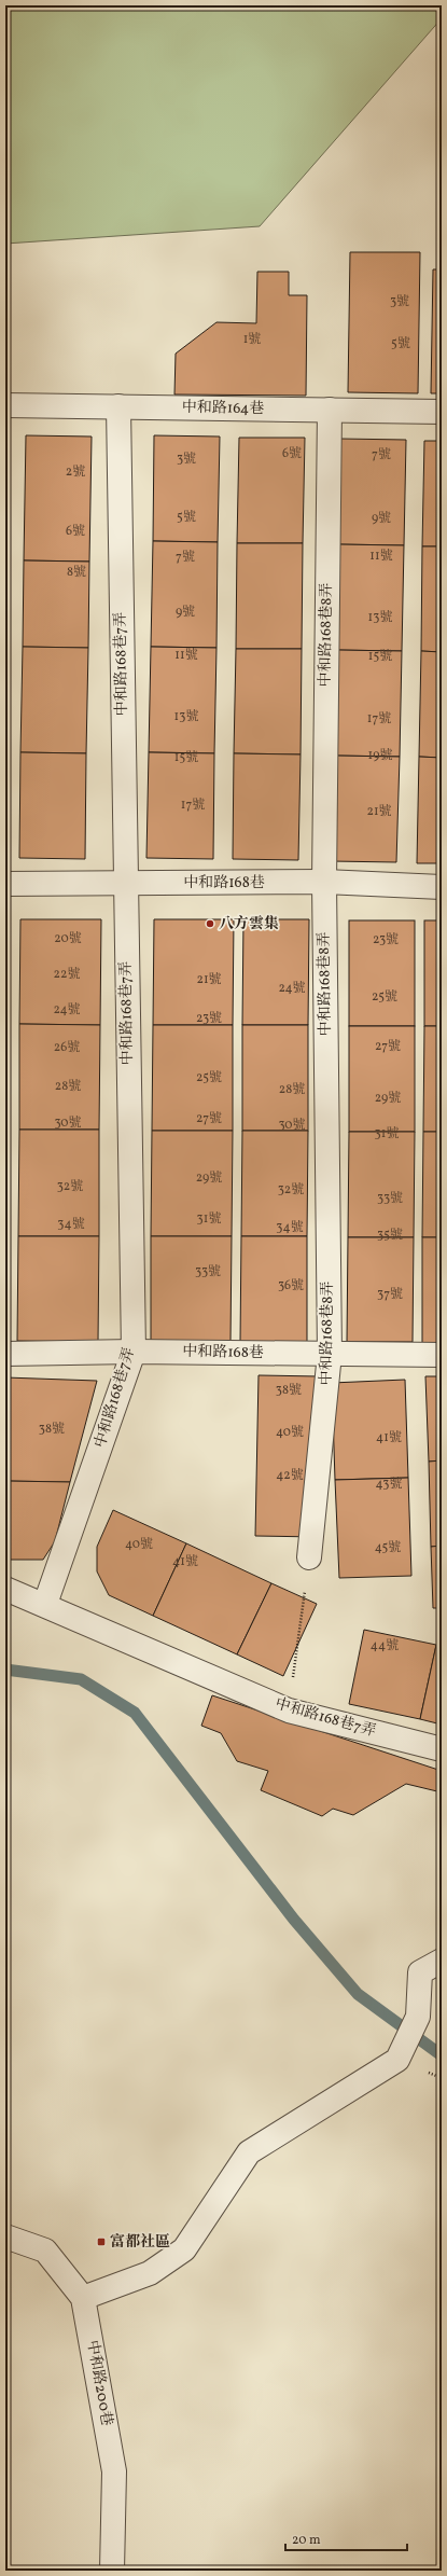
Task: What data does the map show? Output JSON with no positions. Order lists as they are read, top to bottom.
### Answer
{
  "streets": {
    "street": [
      "中和路164巷",
      "中和路168巷8弄",
      "中和路168巷7弄",
      "中和路168巷",
      "中和路200巷"
    ]
  },
  "crossings": [
    ["中和路164巷", "中和路168巷8弄"],
    ["中和路164巷", "中和路168巷7弄"],
    ["中和路168巷8弄", "中和路168巷"],
    ["中和路168巷7弄", "中和路168巷"]
  ],
  "places": {
    "other": ["八方雲集"],
    "transit": ["富都社區"]
  },
  "house_numbers": [
    "3號",
    "1號",
    "5號",
    "6號",
    "7號",
    "3號",
    "2號",
    "5號",
    "9號",
    "6號",
    "11號",
    "7號",
    "8號",
    "9號",
    "13號",
    "11號",
    "15號",
    "13號",
    "17號",
    "19號",
    "15號",
    "17號",
    "21號",
    "20號",
    "23號",
    "22號",
    "21號",
    "24號",
    "25號",
    "24號",
    "23號",
    "27號",
    "26號",
    "25號",
    "28號",
    "28號",
    "29號",
    "27號",
    "30號",
    "30號",
    "31號",
    "29號",
    "32號",
    "32號",
    "33號",
    "31號",
    "34號",
    "34號",
    "35號",
    "33號",
    "36號",
    "37號",
    "38號",
    "38號",
    "40號",
    "41號",
    "42號",
    "43號",
    "40號",
    "45號",
    "41號",
    "44號"
  ],
  "scale_bar": "20 m"
}
